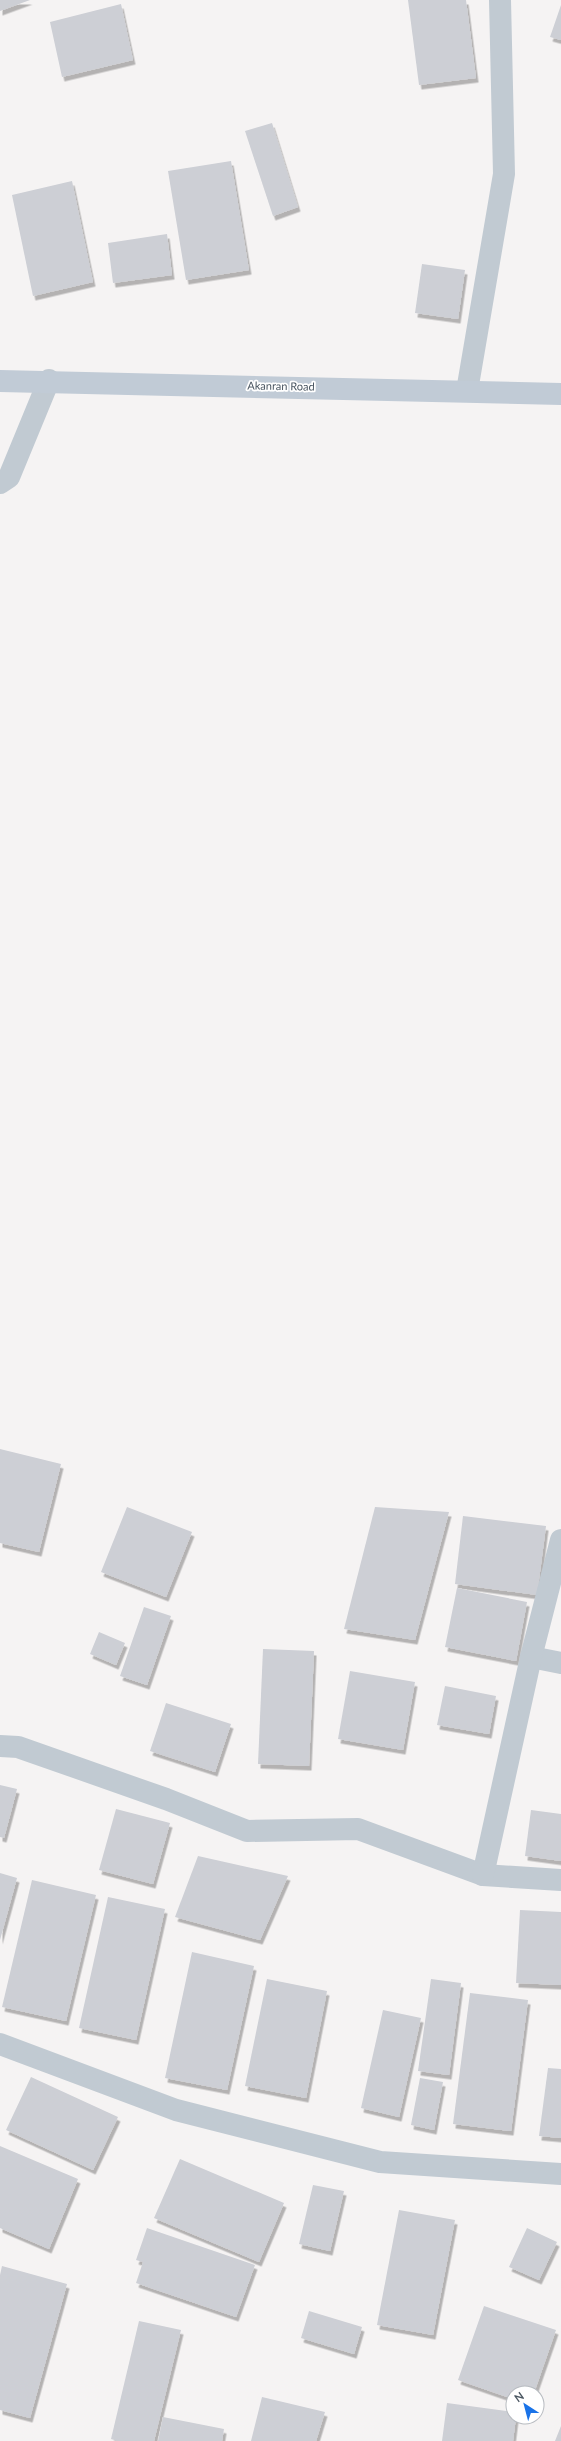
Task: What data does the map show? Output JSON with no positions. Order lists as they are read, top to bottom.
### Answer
{
  "streets": {
    "main road": ["Akanran Road"]
  },
  "north": "top left"
}
